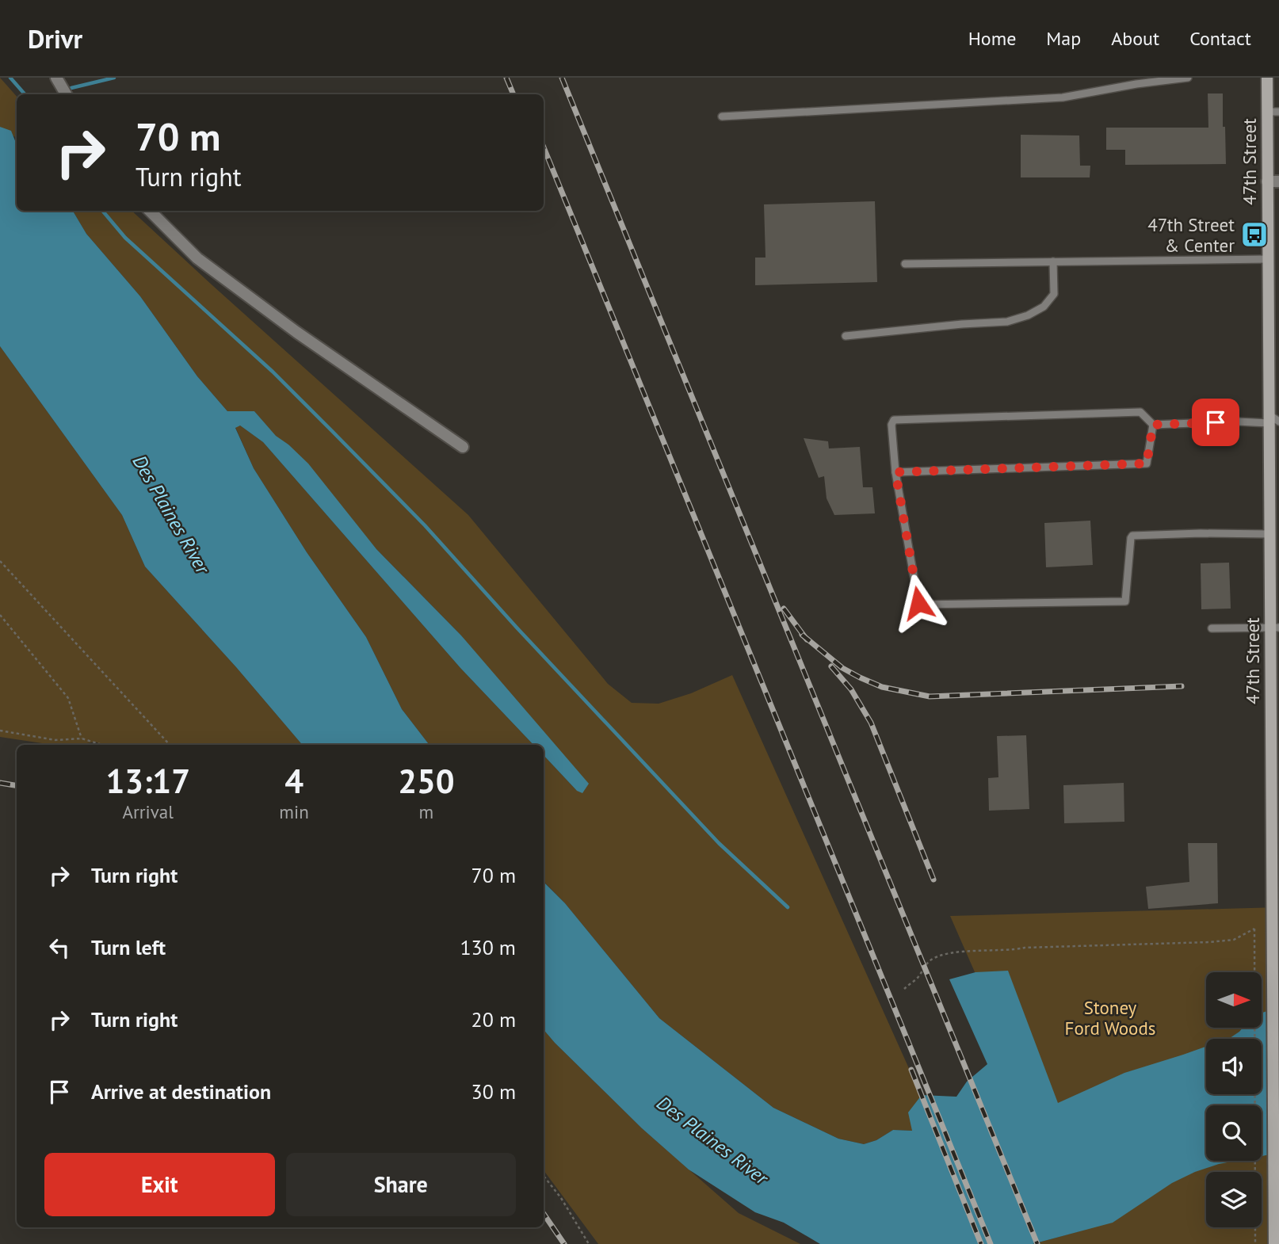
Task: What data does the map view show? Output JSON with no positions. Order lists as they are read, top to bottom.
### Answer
{
  "streets": {
    "main road": ["47th Street"]
  },
  "water": ["Des Plaines River"],
  "parks": ["Stoney Ford Woods"],
  "places": {
    "bus stop": ["47th Street & Center"]
  },
  "north": "right",
  "page": {
    "header": "Drivr",
    "nav": [
      "Home",
      "Map",
      "About",
      "Contact"
    ],
    "turn": ["70 m", "Turn right"],
    "eta": [
      "13:17",
      "Arrival",
      "4",
      "min",
      "250",
      "m"
    ],
    "list": [
      {
        "name": "Turn right",
        "value": "70 m"
      },
      {
        "name": "Turn left",
        "value": "130 m"
      },
      {
        "name": "Turn right",
        "value": "20 m"
      },
      {
        "name": "Arrive at destination",
        "value": "30 m"
      }
    ],
    "buttons": ["Exit", "Share"]
  }
}
